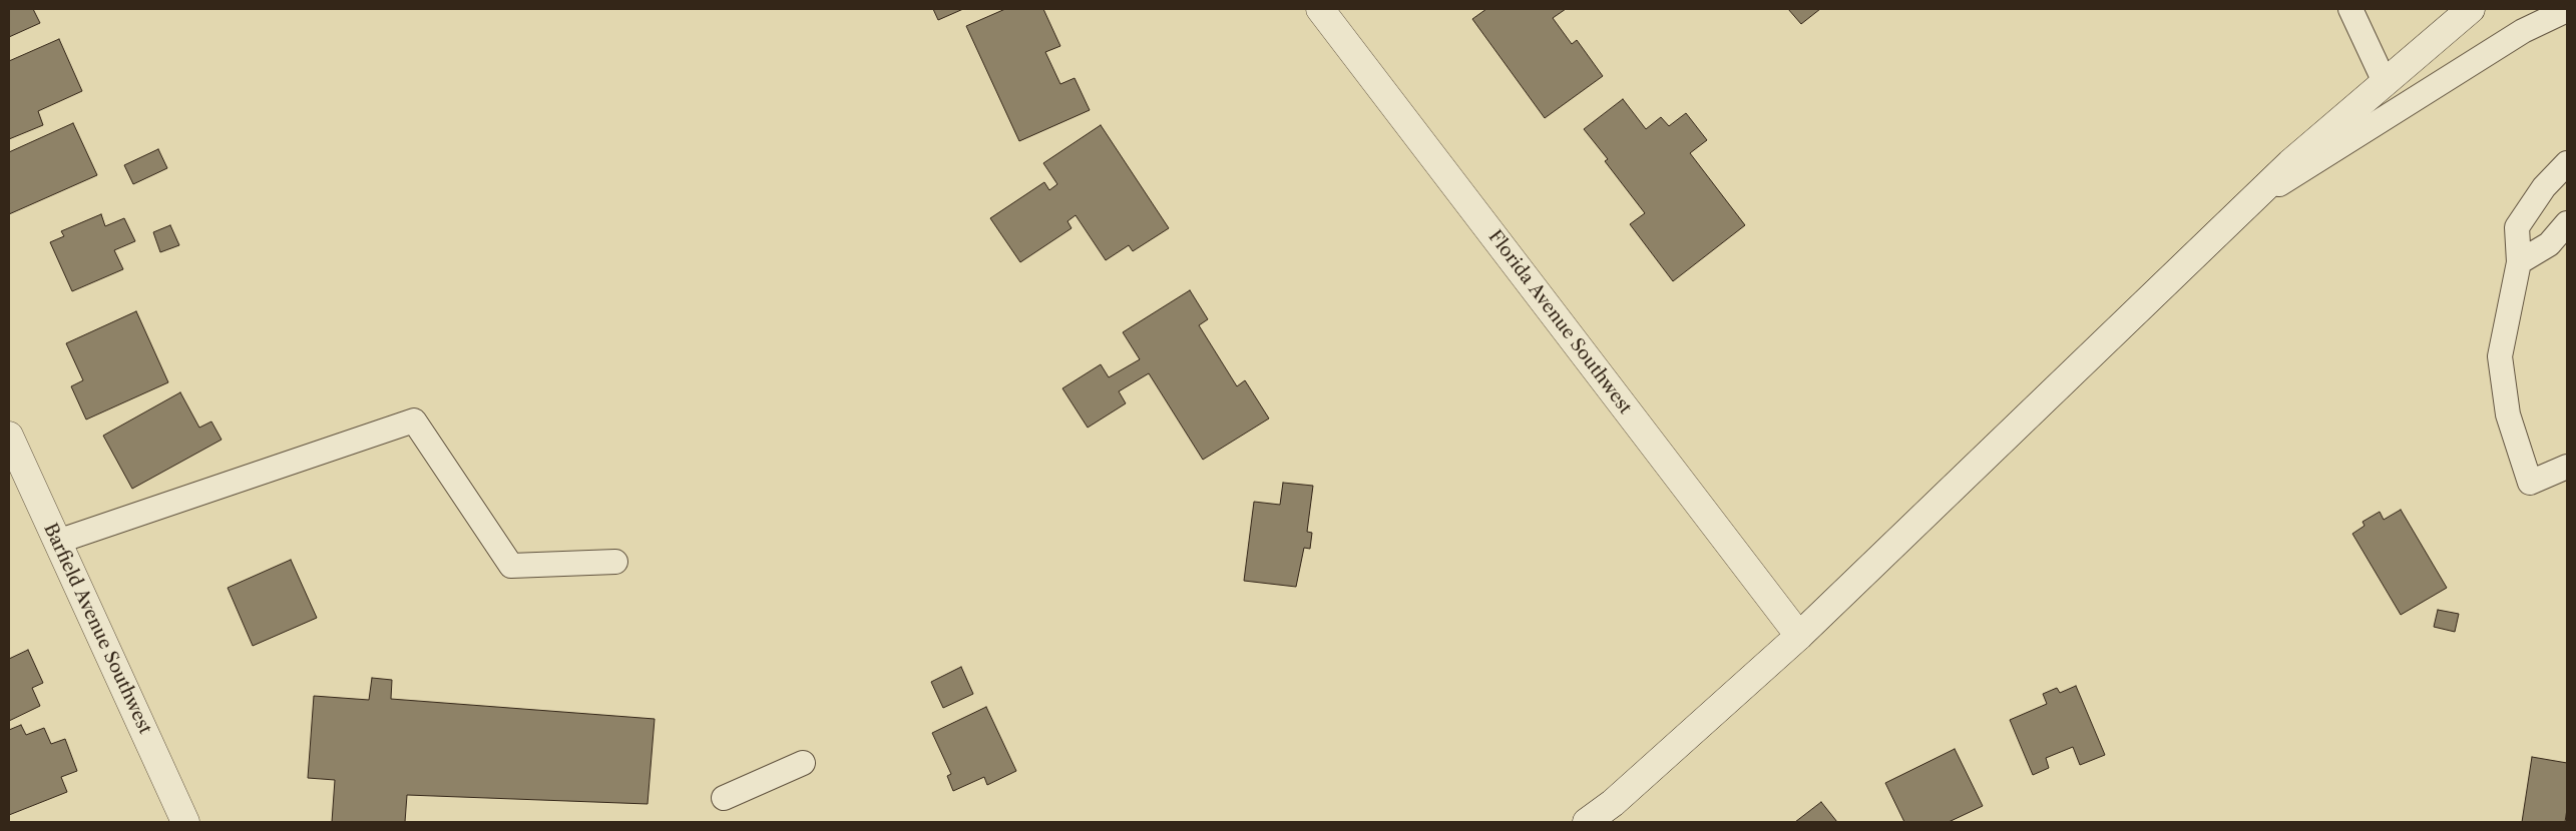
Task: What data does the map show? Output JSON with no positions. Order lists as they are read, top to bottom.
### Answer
{
  "streets": {
    "street": ["Florida Avenue Southwest", "Barfield Avenue Southwest"]
  }
}
